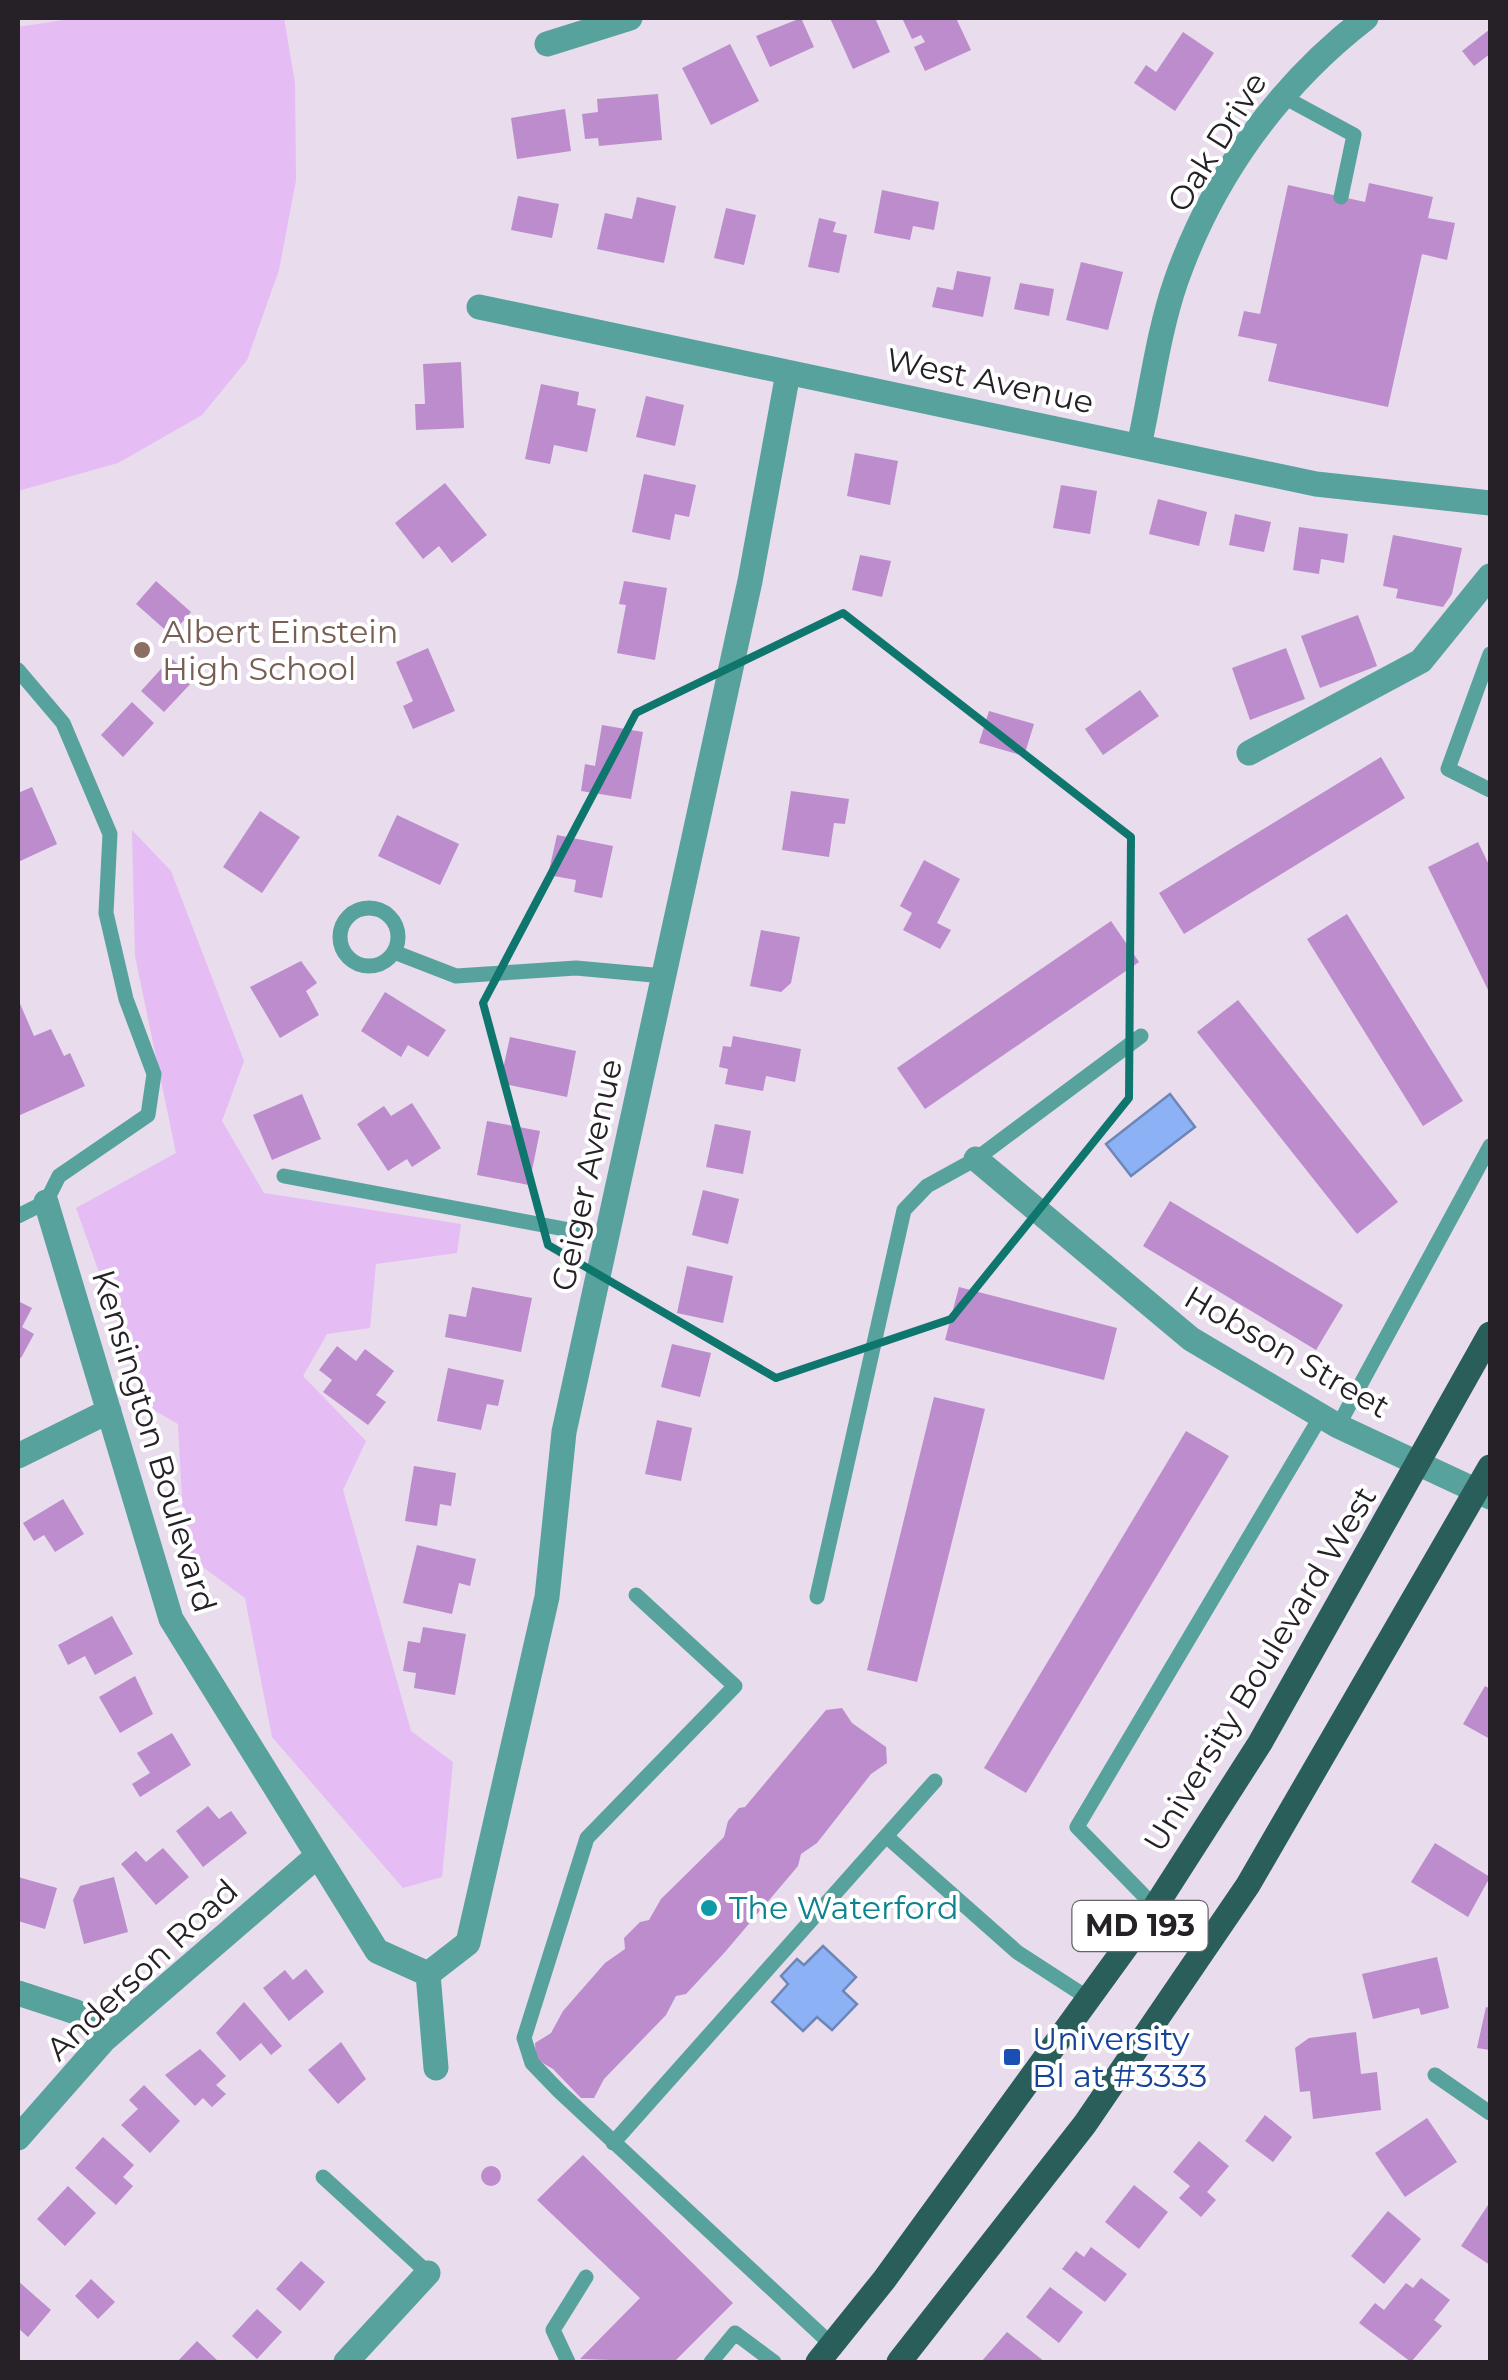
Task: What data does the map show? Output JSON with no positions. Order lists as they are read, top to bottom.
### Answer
{
  "streets": {
    "main road": ["University Boulevard West", "MD 193"],
    "street": [
      "Oak Drive",
      "West Avenue",
      "Geiger Avenue",
      "Hobson Street",
      "Kensington Boulevard",
      "Anderson Road"
    ]
  },
  "crossings": [
    ["Oak Drive", "West Avenue"],
    ["West Avenue", "Geiger Avenue"],
    ["Geiger Avenue", "Kensington Boulevard"],
    ["Hobson Street", "University Boulevard West"],
    ["Hobson Street", "MD 193"],
    ["Kensington Boulevard", "Anderson Road"]
  ],
  "places": {
    "other": ["Albert Einstein High School", "The Waterford"],
    "transit": ["University Bl at #3333"]
  }
}
